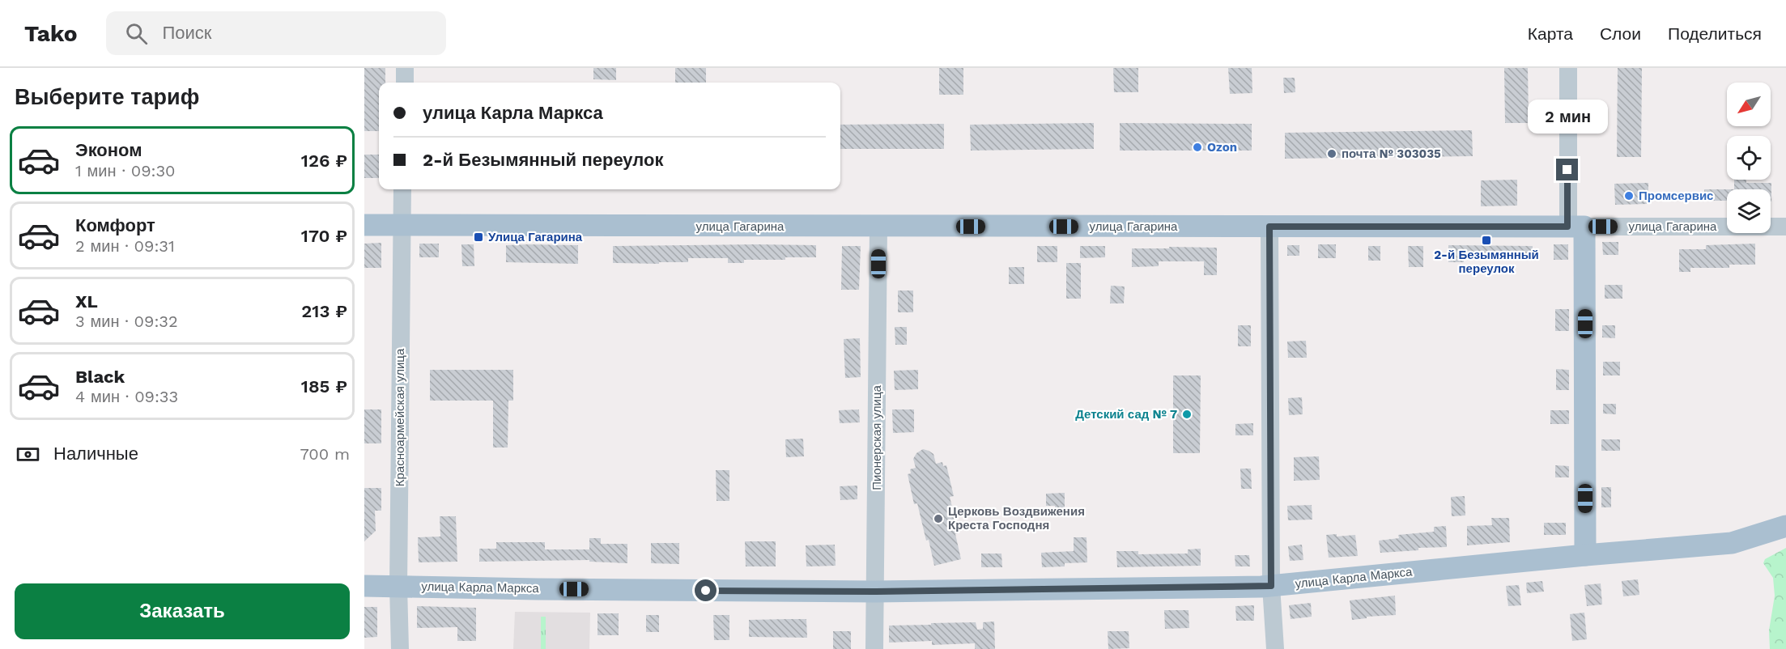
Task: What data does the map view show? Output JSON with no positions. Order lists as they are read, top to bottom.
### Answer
{
  "streets": {
    "main road": ["улица Гагарина", "улица Карла Маркса"],
    "street": ["Красноармейская улица", "Пионерская улица"]
  },
  "crossings": [
    ["улица Гагарина", "Красноармейская улица"],
    ["улица Гагарина", "Пионерская улица"],
    ["Красноармейская улица", "улица Карла Маркса"],
    ["Пионерская улица", "улица Карла Маркса"]
  ],
  "places": {
    "other": [
      "Ozon",
      "почта № 303035",
      "Промсервис",
      "Детский сад № 7",
      "Церковь Воздвижения Креста Господня"
    ],
    "transit": ["Улица Гагарина", "2-й Безымянный переулок"]
  },
  "north": "bottom left",
  "page": {
    "header": "Tako",
    "search": "Поиск",
    "nav": ["Карта", "Слои", "Поделиться"],
    "heading": "Выберите тариф",
    "banner": ["улица Карла Маркса", "2-й Безымянный переулок"],
    "bubble": "2 мин",
    "list": [
      {
        "name": "Эконом",
        "note": "1 мин · 09:30",
        "value": "126 ₽"
      },
      {
        "name": "Комфорт",
        "note": "2 мин · 09:31",
        "value": "170 ₽"
      },
      {
        "name": "XL",
        "note": "3 мин · 09:32",
        "value": "213 ₽"
      },
      {
        "name": "Black",
        "note": "4 мин · 09:33",
        "value": "185 ₽"
      }
    ],
    "pay": ["Наличные", "700 m"],
    "buttons": "Заказать"
  }
}
